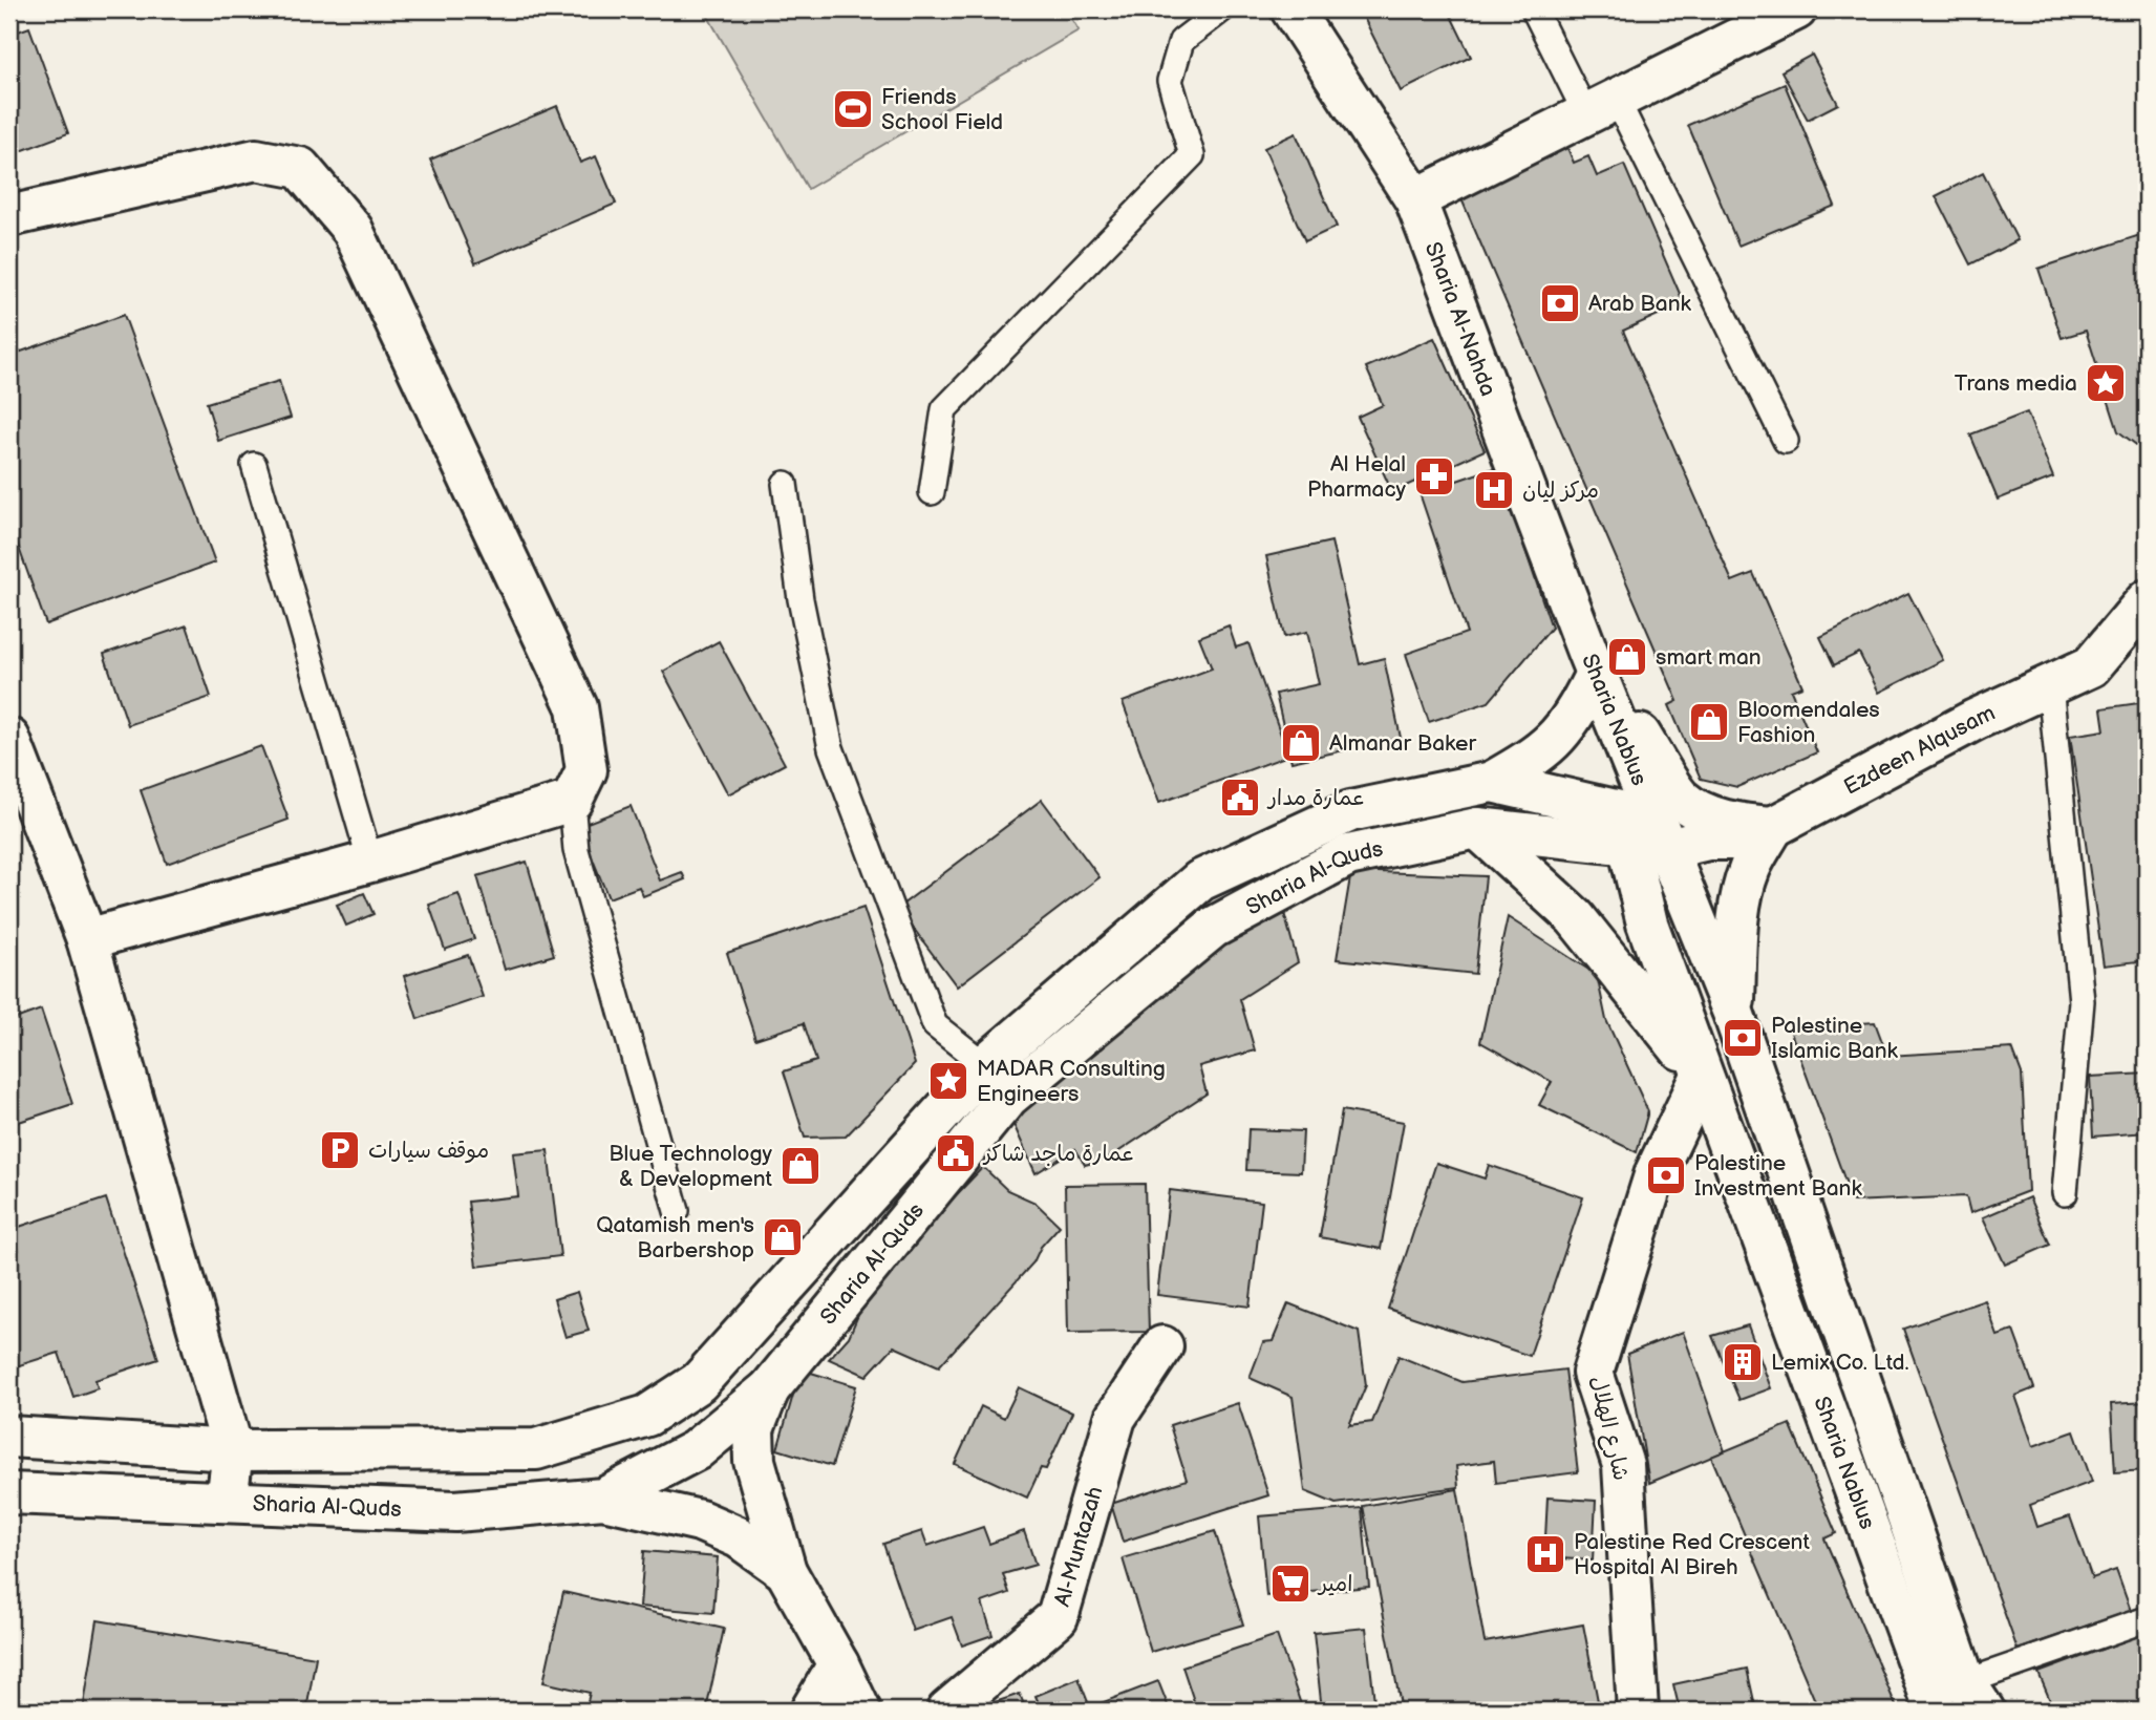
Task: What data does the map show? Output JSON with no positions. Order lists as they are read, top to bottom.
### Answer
{
  "streets": {
    "main road": [
      "Sharia Al-Nahda",
      "Sharia Nablus",
      "Ezdeen Alqusam",
      "Sharia Al-Quds",
      "شارع الهلال",
      "Al-Muntazah"
    ]
  },
  "crossings": [
    ["Sharia Al-Nahda", "Sharia Nablus"],
    ["Sharia Nablus", "Ezdeen Alqusam"],
    ["Sharia Nablus", "Sharia Al-Quds"],
    ["Sharia Nablus", "شارع الهلال"],
    ["Ezdeen Alqusam", "Sharia Al-Quds"]
  ],
  "places": {
    "sports": ["Friends School Field"],
    "bank": ["Arab Bank", "Palestine Islamic Bank", "Palestine Investment Bank"],
    "place": ["Trans media", "MADAR Consulting Engineers"],
    "pharmacy": ["Al Helal Pharmacy"],
    "hospital": ["مركز ليان", "Palestine Red Crescent Hospital Al Bireh"],
    "shop": [
      "smart man",
      "Bloomendales Fashion",
      "Almanar Baker",
      "Blue Technology & Development",
      "Qatamish men's Barbershop"
    ],
    "public building": ["عمارة مدار", "عمارة ماجد شاكر"],
    "parking": ["موقف سيارات"],
    "building": ["Lemix Co. Ltd."],
    "supermarket": ["امير"]
  }
}
